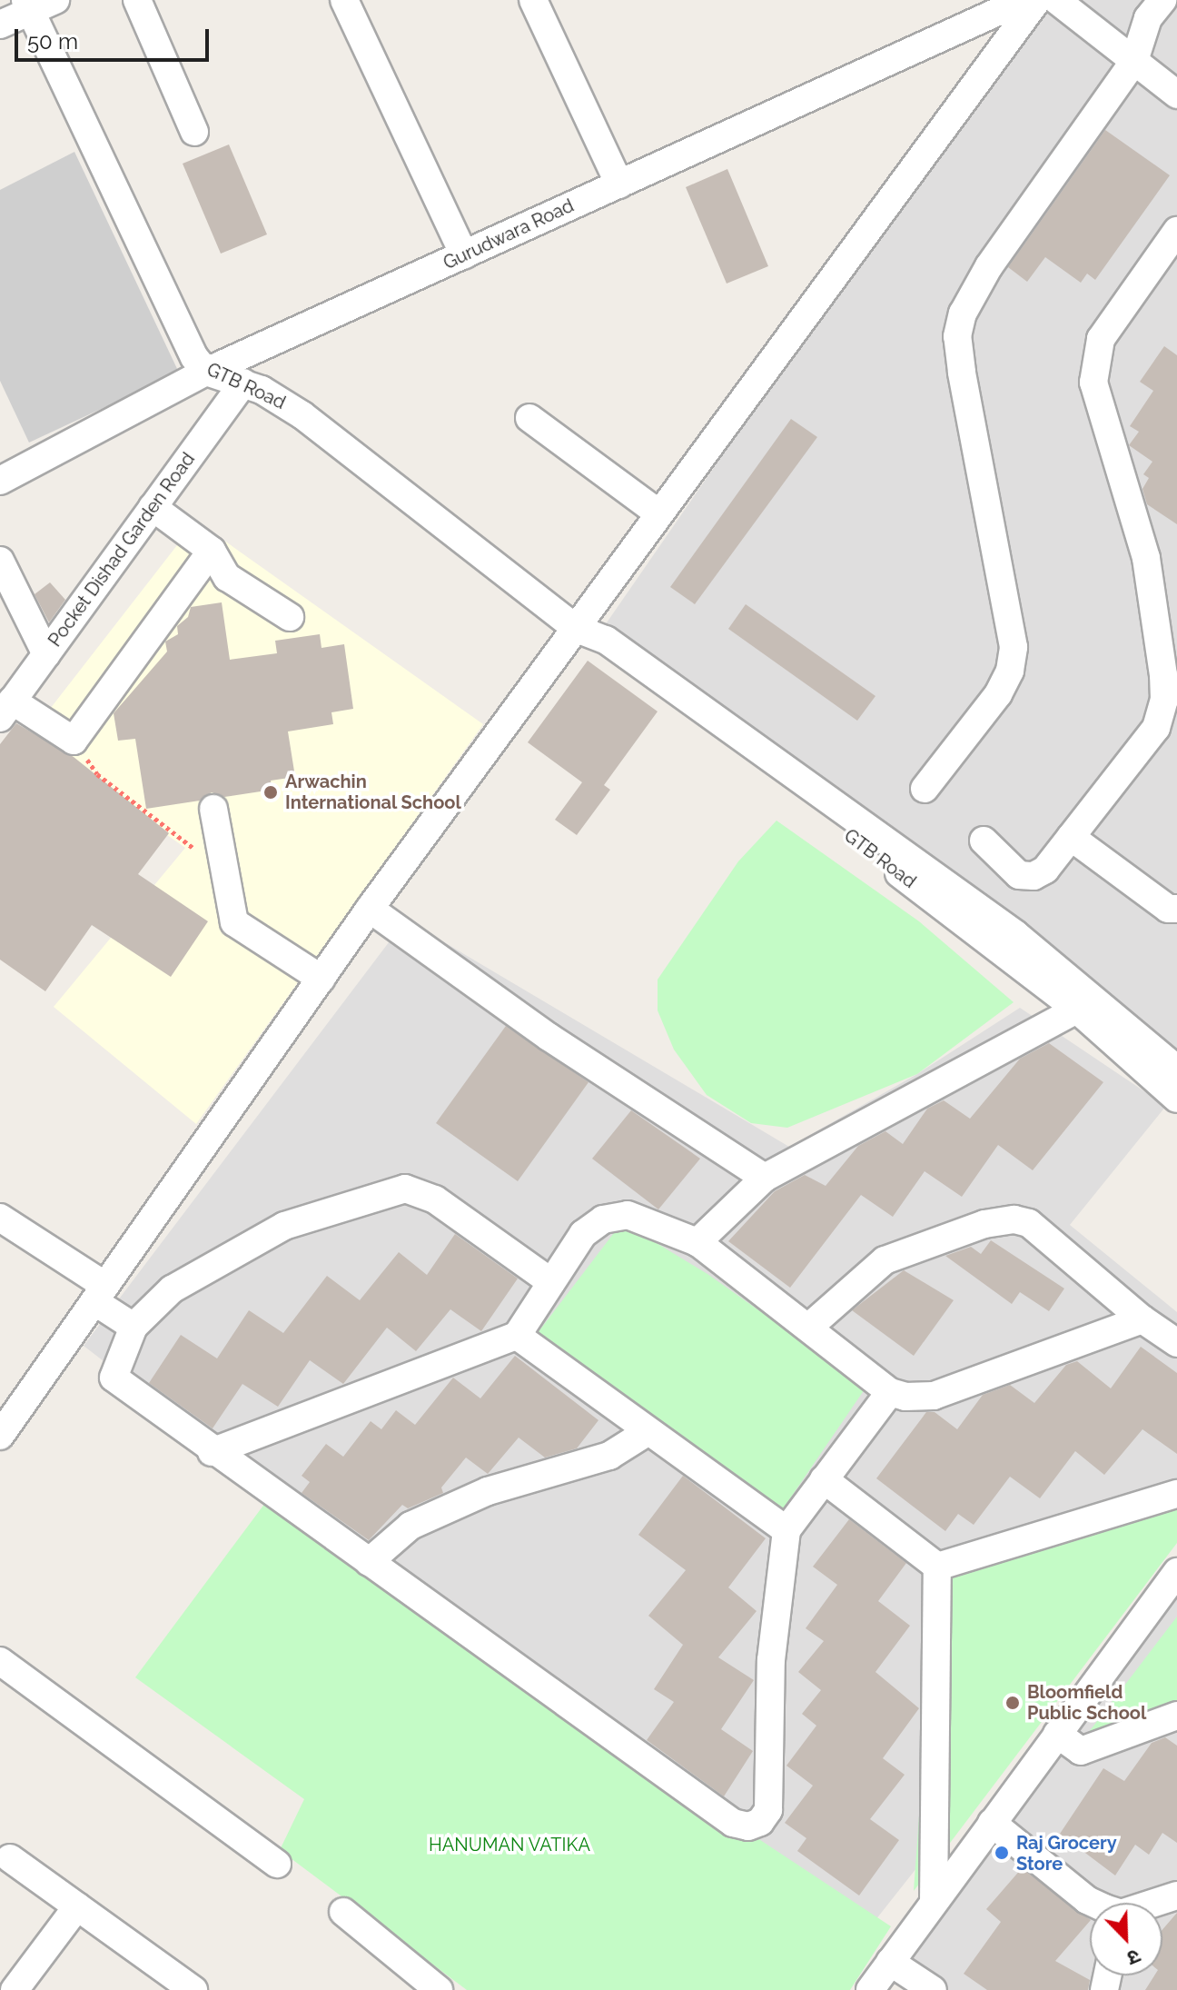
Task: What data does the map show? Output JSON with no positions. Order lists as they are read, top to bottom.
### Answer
{
  "streets": {
    "street": ["Gurudwara Road", "GTB Road", "Pocket Dishad Garden Road"]
  },
  "crossings": [
    ["Gurudwara Road", "GTB Road"],
    ["GTB Road", "Pocket Dishad Garden Road"]
  ],
  "parks": ["HANUMAN VATIKA"],
  "places": ["Arwachin International School", "Bloomfield Public School", "Raj Grocery Store"],
  "scale_bar": "50 m",
  "north": "bottom right"
}
